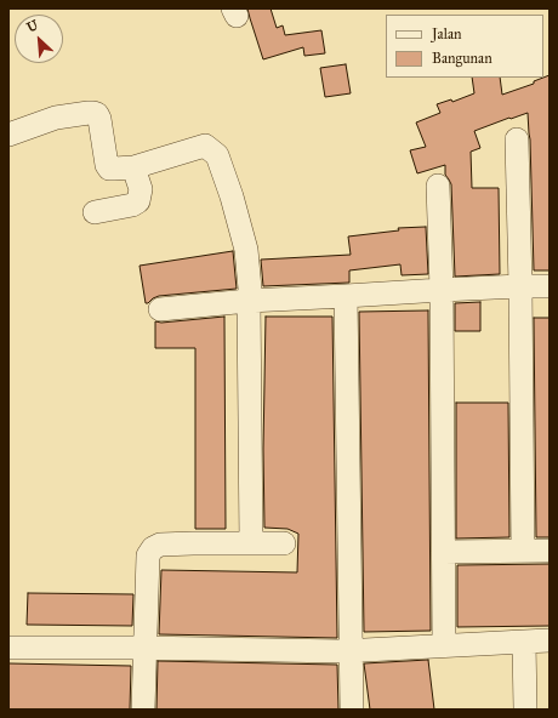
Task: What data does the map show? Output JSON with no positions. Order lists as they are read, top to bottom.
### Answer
{
  "legend": ["Jalan", "Bangunan"],
  "north": "top left"
}
